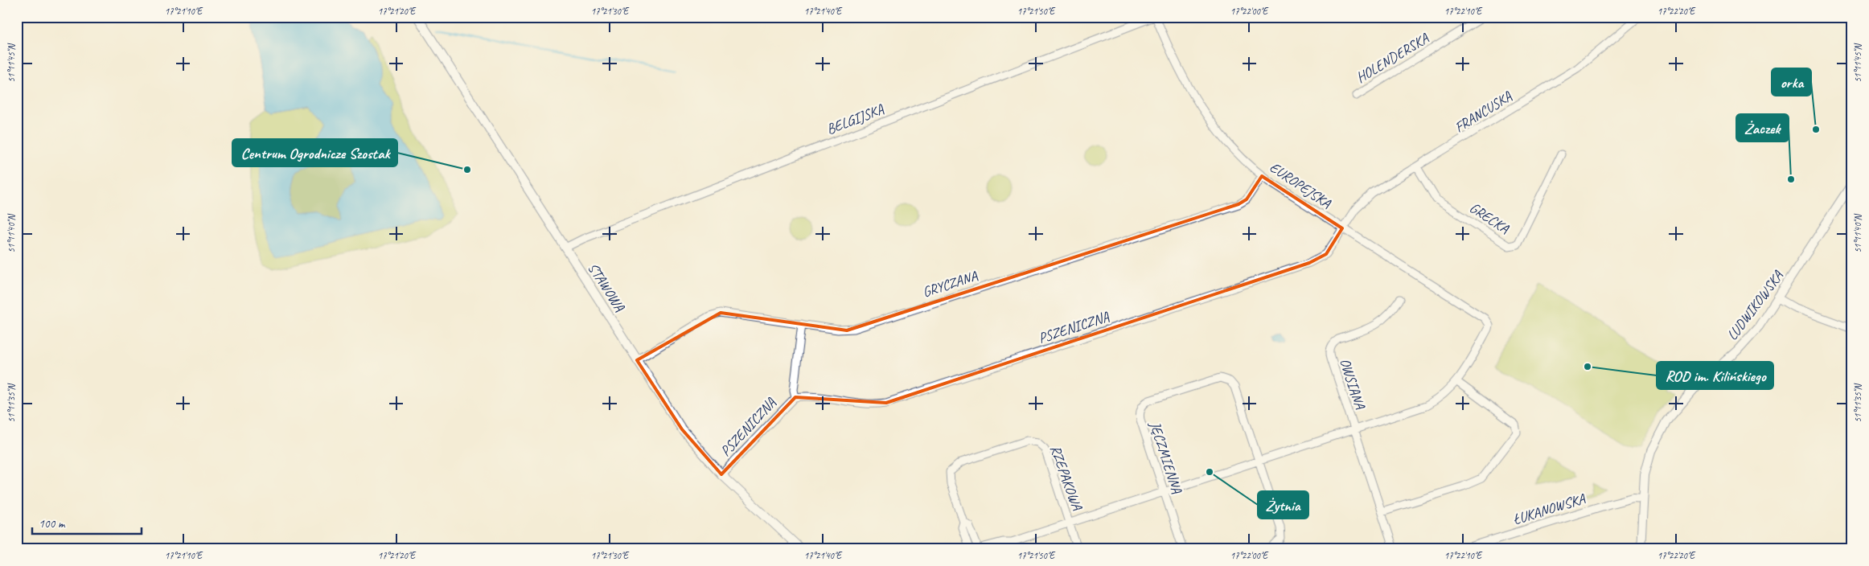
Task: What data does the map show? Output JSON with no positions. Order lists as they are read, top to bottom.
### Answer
{
  "streets": {
    "street": [
      "HOLENDERSKA",
      "FRANCUSKA",
      "BELGIJSKA",
      "EUROPEJSKA",
      "GRECKA",
      "GRYCZANA",
      "STAWOWA",
      "LUDWIKOWSKA",
      "PSZENICZNA",
      "OWSIANA",
      "JĘCZMIENNA",
      "RZEPAKOWA",
      "ŁUKANOWSKA"
    ]
  },
  "crossings": [
    ["FRANCUSKA", "EUROPEJSKA"],
    ["FRANCUSKA", "GRECKA"],
    ["FRANCUSKA", "PSZENICZNA"],
    ["BELGIJSKA", "EUROPEJSKA"],
    ["BELGIJSKA", "STAWOWA"],
    ["EUROPEJSKA", "GRYCZANA"],
    ["EUROPEJSKA", "PSZENICZNA"],
    ["GRYCZANA", "STAWOWA"],
    ["GRYCZANA", "PSZENICZNA"],
    ["STAWOWA", "PSZENICZNA"],
    ["LUDWIKOWSKA", "ŁUKANOWSKA"]
  ],
  "places": [
    "orka",
    "Centrum Ogrodnicze Szostak",
    "Żaczek",
    "ROD im. Kilińskiego",
    "Żytnia"
  ],
  "scale_bar": "100 m",
  "coordinates": [
    "17°21'10\"E",
    "17°21'20\"E",
    "17°21'30\"E",
    "17°21'40\"E",
    "17°21'50\"E",
    "17°22'00\"E",
    "17°22'10\"E",
    "17°22'20\"E",
    "51°11'45\"N",
    "51°11'40\"N",
    "51°11'35\"N"
  ]
}
